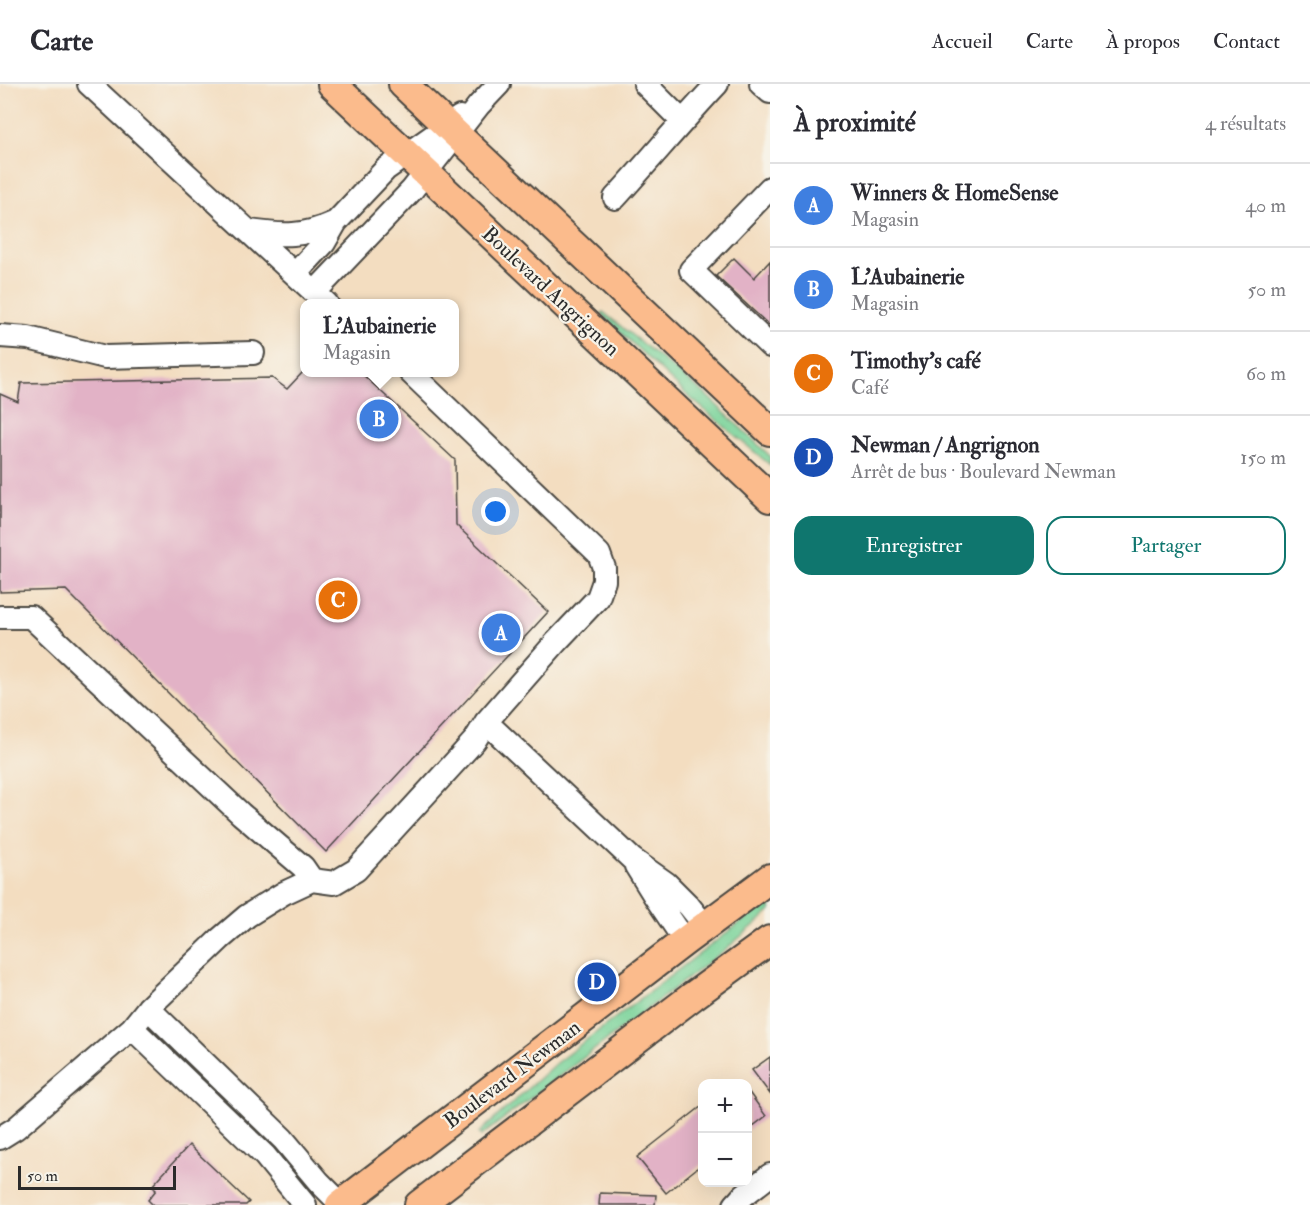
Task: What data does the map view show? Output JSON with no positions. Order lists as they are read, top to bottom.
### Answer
{
  "streets": {
    "main road": ["Boulevard Angrignon", "Boulevard Newman"]
  },
  "scale_bar": "50 m",
  "page": {
    "header": "Carte",
    "nav": [
      "Accueil",
      "Carte",
      "À propos",
      "Contact"
    ],
    "heading": ["À proximité", "4 résultats"],
    "list": [
      {
        "mark": "A",
        "name": "Winners & HomeSense",
        "note": "Magasin",
        "value": "40 m"
      },
      {
        "mark": "B",
        "name": "L'Aubainerie",
        "note": "Magasin",
        "value": "50 m"
      },
      {
        "mark": "C",
        "name": "Timothy's café",
        "note": "Café",
        "value": "60 m"
      },
      {
        "mark": "D",
        "name": "Newman / Angrignon",
        "note": "Arrêt de bus · Boulevard Newman",
        "value": "150 m"
      }
    ],
    "popup": ["L'Aubainerie", "Magasin"],
    "pins": [
      "B",
      "C",
      "A",
      "D"
    ],
    "buttons": ["Enregistrer", "Partager"],
    "map_buttons": ["+", "−"],
    "scale": "50 m"
  }
}
